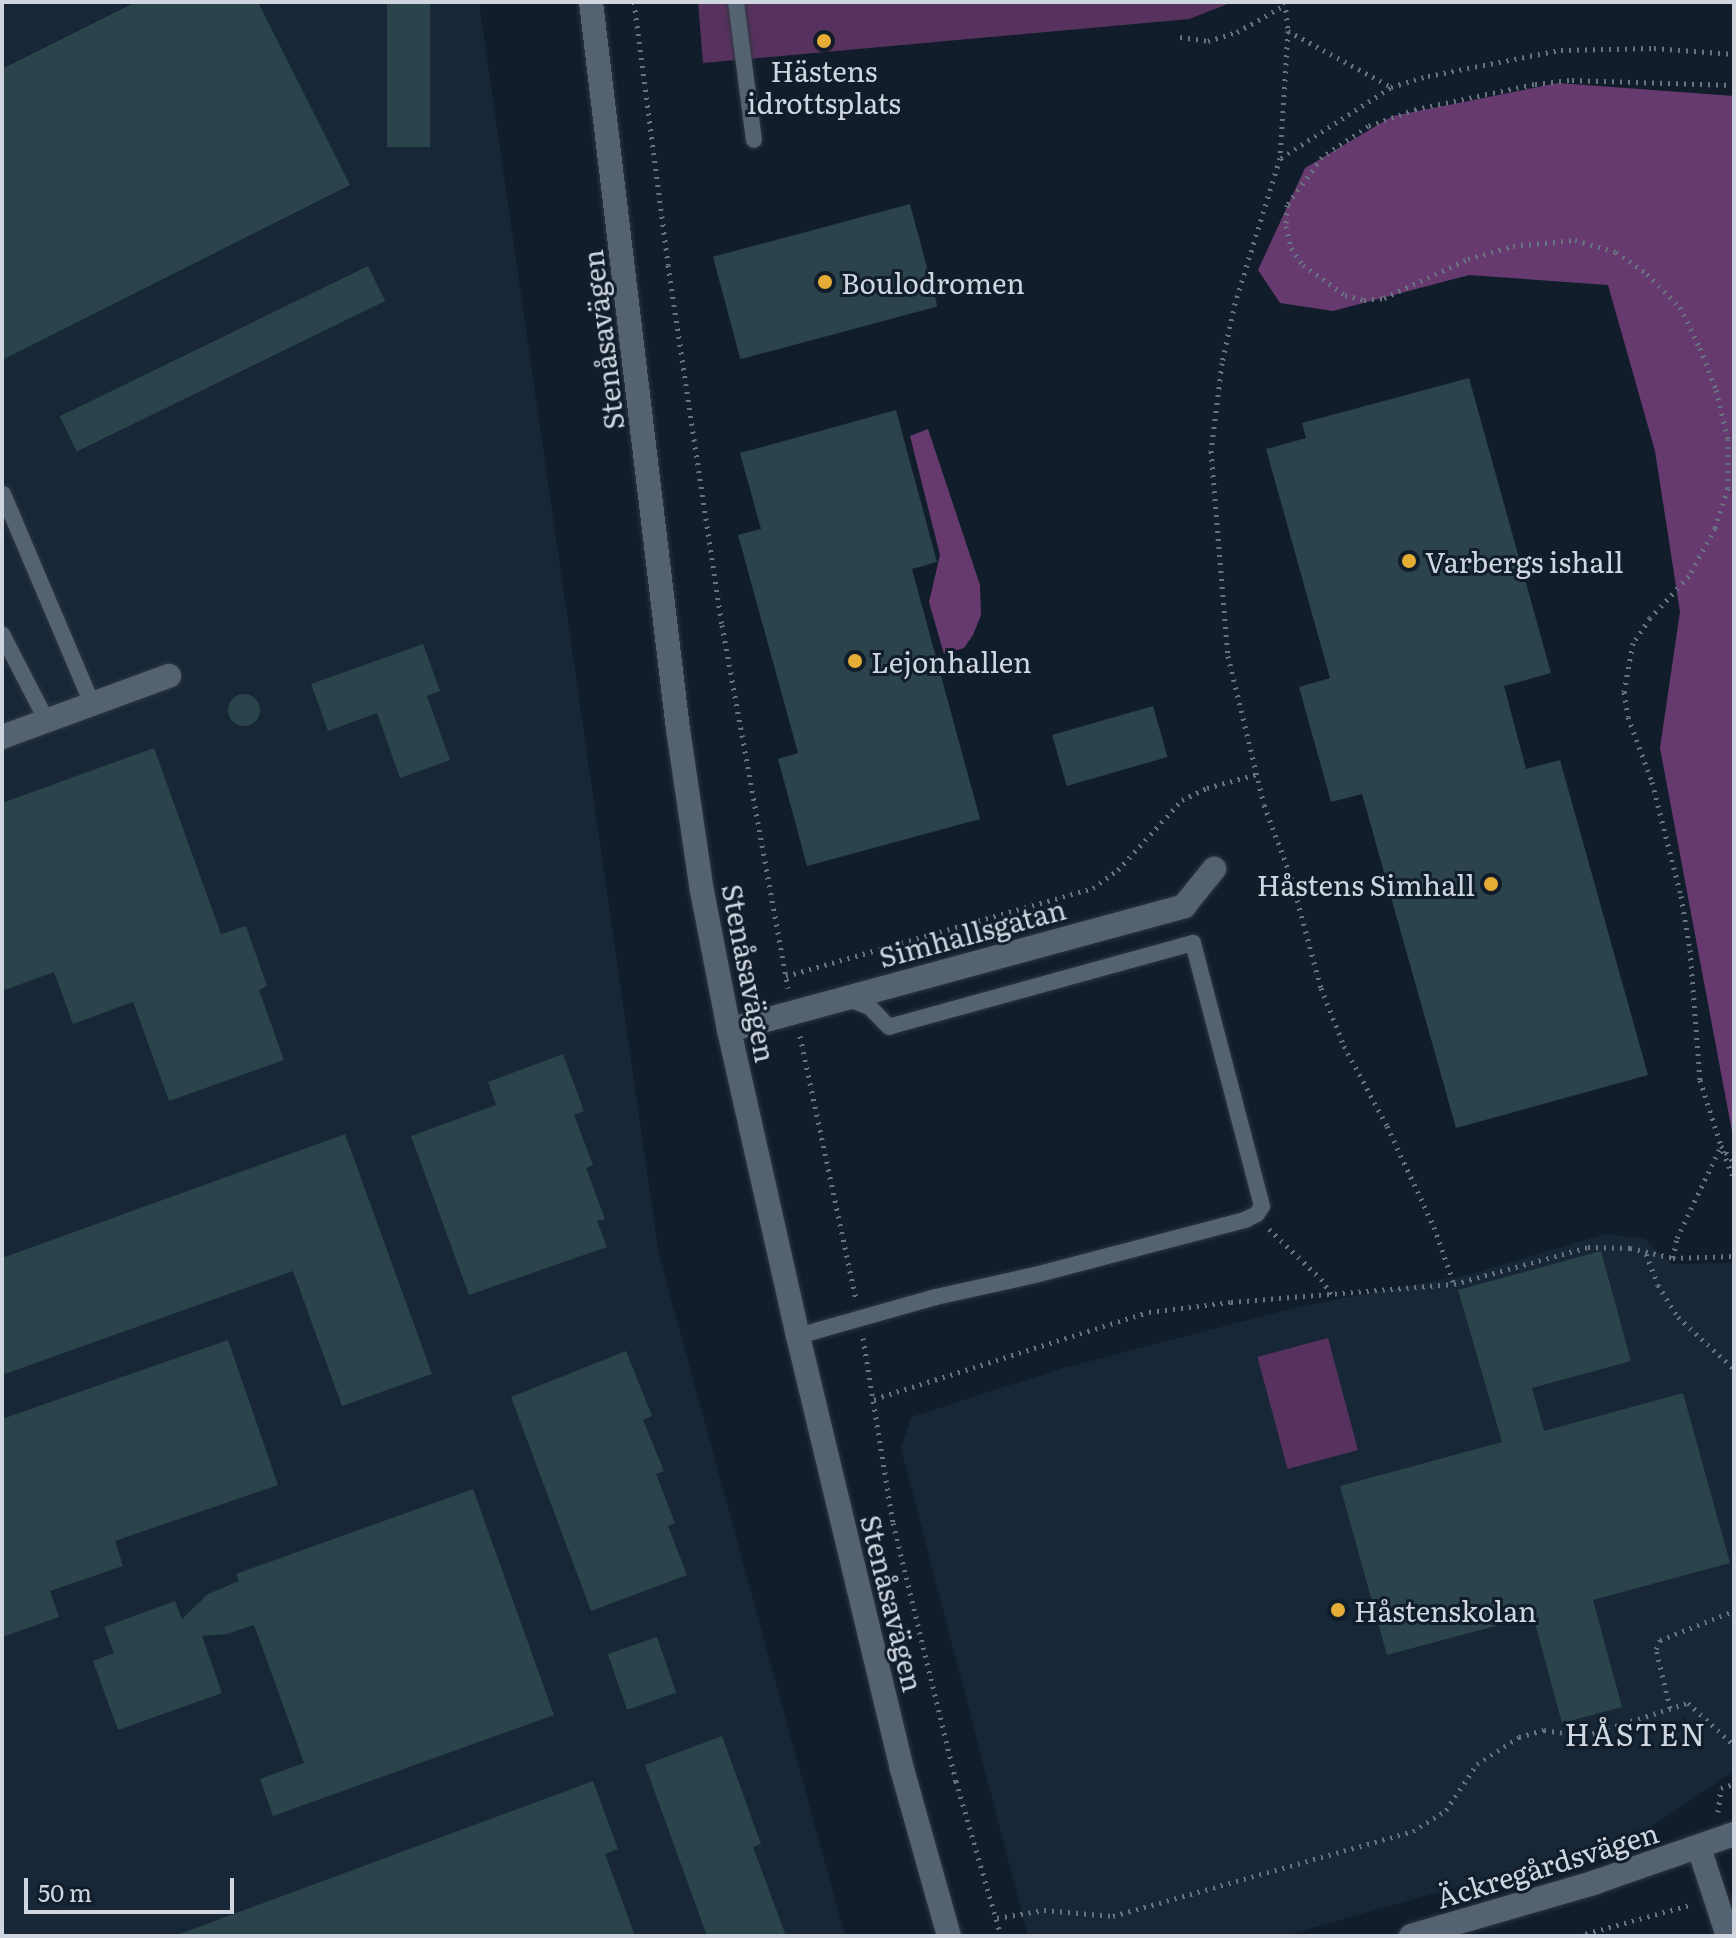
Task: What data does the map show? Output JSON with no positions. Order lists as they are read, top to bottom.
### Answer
{
  "streets": {
    "street": ["Stenåsavägen", "Simhallsgatan", "Äckregårdsvägen"]
  },
  "crossings": [
    ["Stenåsavägen", "Simhallsgatan"]
  ],
  "districts": ["HÅSTEN"],
  "places": [
    "Hästens idrottsplats",
    "Boulodromen",
    "Varbergs ishall",
    "Lejonhallen",
    "Håstens Simhall",
    "Håstenskolan"
  ],
  "scale_bar": "50 m"
}
